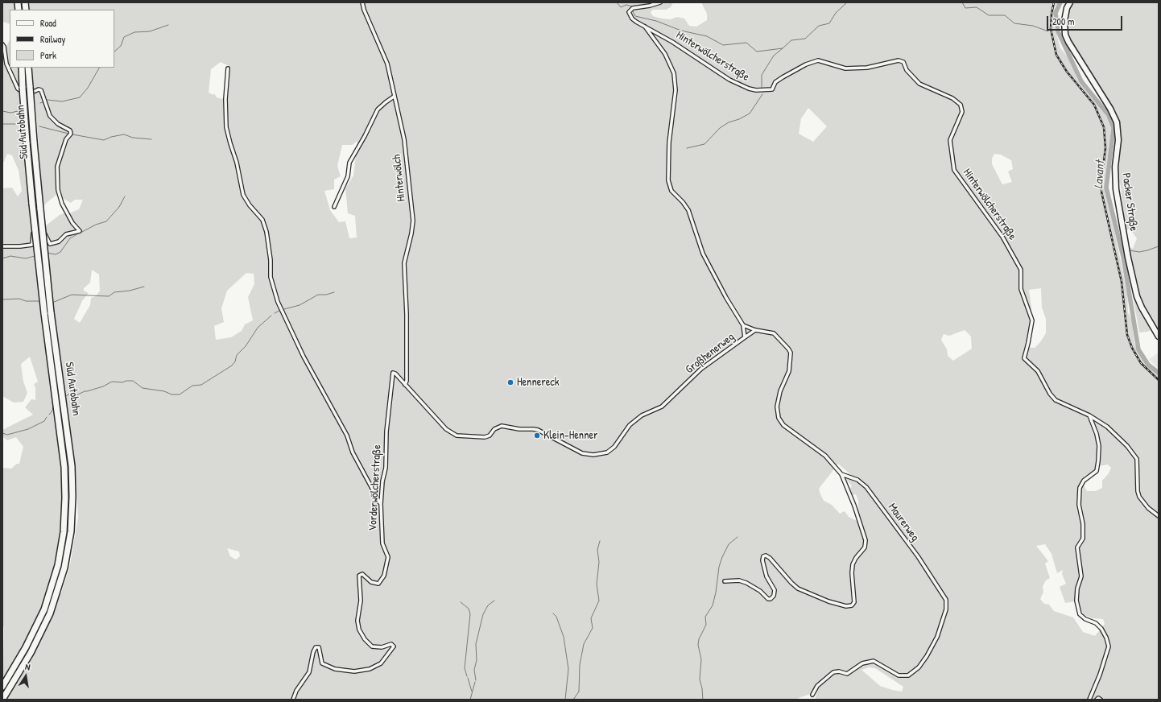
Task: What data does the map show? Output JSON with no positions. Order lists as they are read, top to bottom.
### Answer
{
  "streets": {
    "highway": ["Süd Autobahn"],
    "main road": ["Packer Straße"],
    "street": [
      "Hinterwölcherstraße",
      "Hinterwölch",
      "Großhenerweg",
      "Vorderwölcherstraße",
      "Maurerweg"
    ]
  },
  "crossings": [
    ["Hinterwölcherstraße", "Großhenerweg"],
    ["Hinterwölch", "Großhenerweg"],
    ["Hinterwölch", "Vorderwölcherstraße"],
    ["Großhenerweg", "Vorderwölcherstraße"],
    ["Großhenerweg", "Maurerweg"]
  ],
  "water": ["Lavant"],
  "places": ["Hennereck", "Klein-Henner"],
  "legend": ["Road", "Railway", "Park"],
  "scale_bar": "200 m",
  "north": "top"
}
